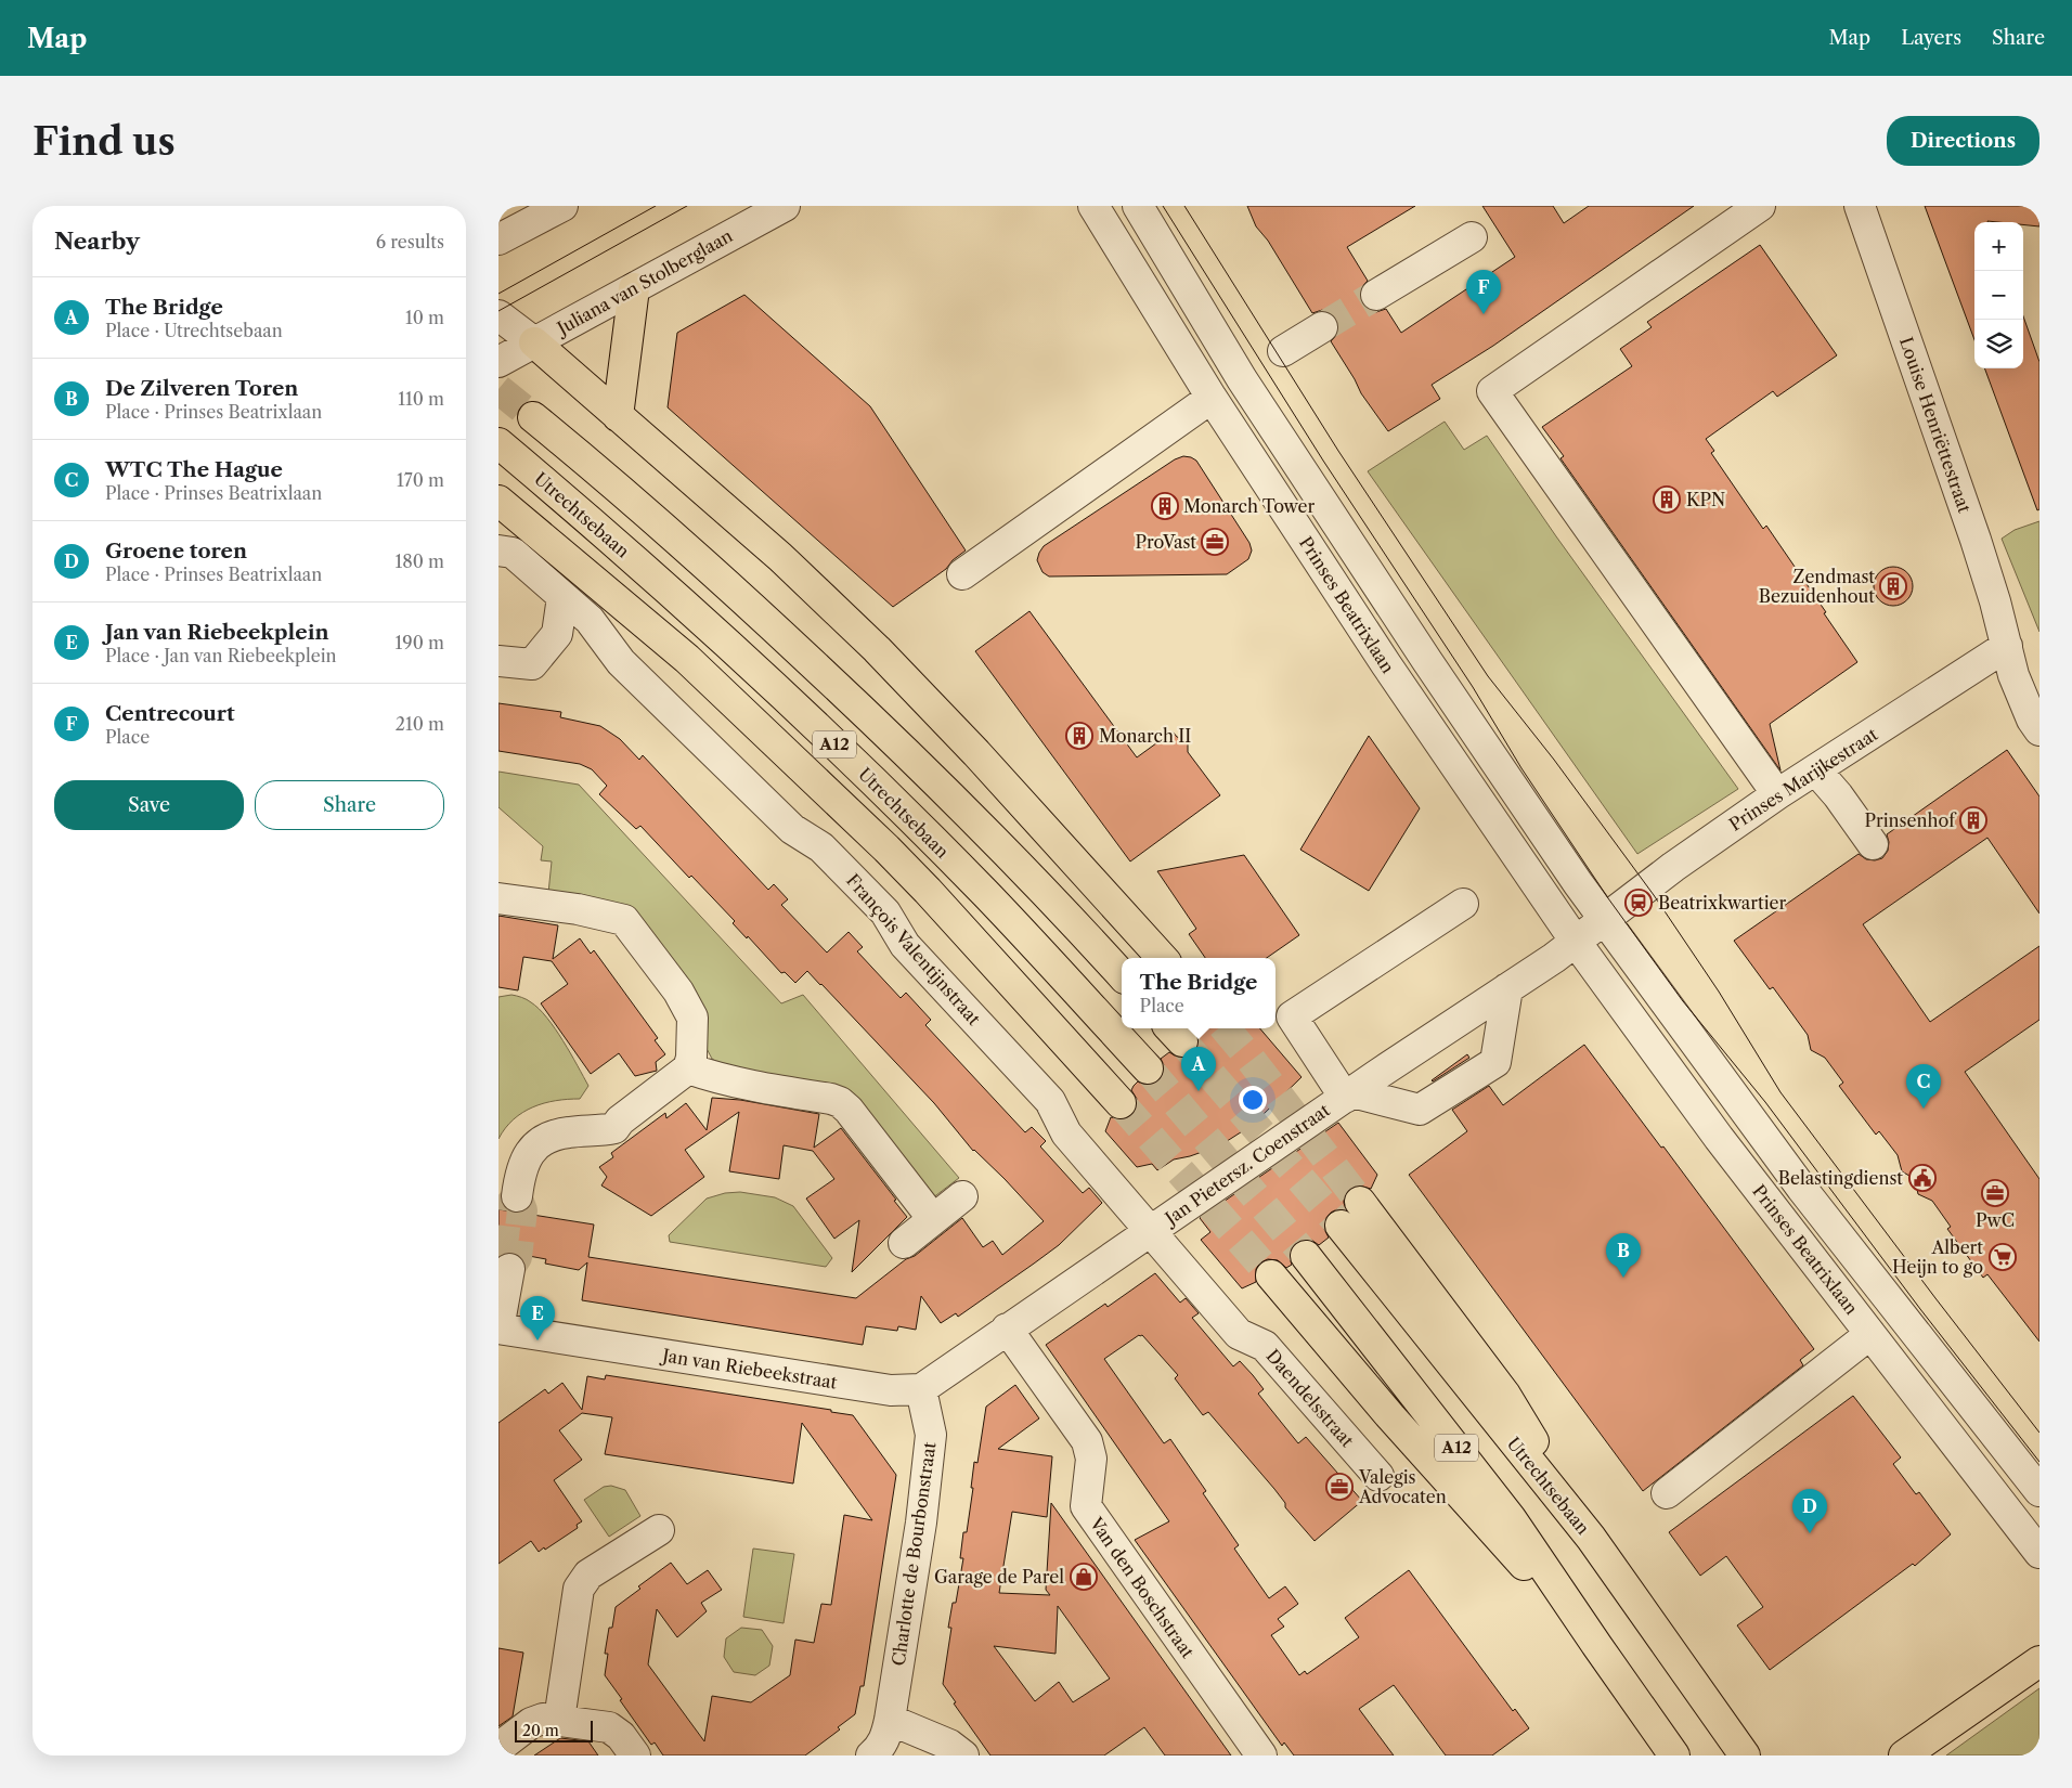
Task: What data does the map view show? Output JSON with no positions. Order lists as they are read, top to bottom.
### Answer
{
  "streets": {
    "main road": ["Utrechtsebaan", "A12"],
    "street": [
      "Juliana van Stolberglaan",
      "Louise Henriëttestraat",
      "Prinses Beatrixlaan",
      "Prinses Marijkestraat",
      "François Valentijnstraat",
      "Jan Pietersz. Coenstraat",
      "Jan van Riebeekstraat",
      "Daendelsstraat",
      "Charlotte de Bourbonstraat",
      "Van den Boschstraat"
    ]
  },
  "crossings": [
    ["Louise Henriëttestraat", "Prinses Marijkestraat"],
    ["Prinses Beatrixlaan", "Prinses Marijkestraat"],
    ["Prinses Beatrixlaan", "Jan Pietersz. Coenstraat"],
    ["François Valentijnstraat", "Jan Pietersz. Coenstraat"],
    ["François Valentijnstraat", "Daendelsstraat"],
    ["Jan Pietersz. Coenstraat", "Jan van Riebeekstraat"],
    ["Jan Pietersz. Coenstraat", "Daendelsstraat"],
    ["Jan Pietersz. Coenstraat", "Charlotte de Bourbonstraat"],
    ["Jan Pietersz. Coenstraat", "Van den Boschstraat"],
    ["Jan van Riebeekstraat", "Charlotte de Bourbonstraat"]
  ],
  "places": {
    "building": [
      "KPN",
      "Monarch Tower",
      "Zendmast Bezuidenhout",
      "Monarch II",
      "Prinsenhof"
    ],
    "office": ["ProVast", "PwC", "Valegis Advocaten"],
    "station": ["Beatrixkwartier"],
    "public building": ["Belastingdienst"],
    "supermarket": ["Albert Heijn to go"],
    "shop": ["Garage de Parel"]
  },
  "scale_bar": "20 m",
  "page": {
    "header": "Map",
    "nav": ["Map", "Layers", "Share"],
    "buttons": [
      "Directions",
      ["Save", "Share"]
    ],
    "title": "Find us",
    "heading": ["Nearby", "6 results"],
    "map_buttons": ["+", "−"],
    "pins": [
      "F",
      "A",
      "C",
      "B",
      "E",
      "D"
    ],
    "list": [
      {
        "mark": "A",
        "name": "The Bridge",
        "note": "Place · Utrechtsebaan",
        "value": "10 m"
      },
      {
        "mark": "B",
        "name": "De Zilveren Toren",
        "note": "Place · Prinses Beatrixlaan",
        "value": "110 m"
      },
      {
        "mark": "C",
        "name": "WTC The Hague",
        "note": "Place · Prinses Beatrixlaan",
        "value": "170 m"
      },
      {
        "mark": "D",
        "name": "Groene toren",
        "note": "Place · Prinses Beatrixlaan",
        "value": "180 m"
      },
      {
        "mark": "E",
        "name": "Jan van Riebeekplein",
        "note": "Place · Jan van Riebeekplein",
        "value": "190 m"
      },
      {
        "mark": "F",
        "name": "Centrecourt",
        "note": "Place",
        "value": "210 m"
      }
    ],
    "popup": ["The Bridge", "Place"],
    "scale": "20 m"
  }
}
